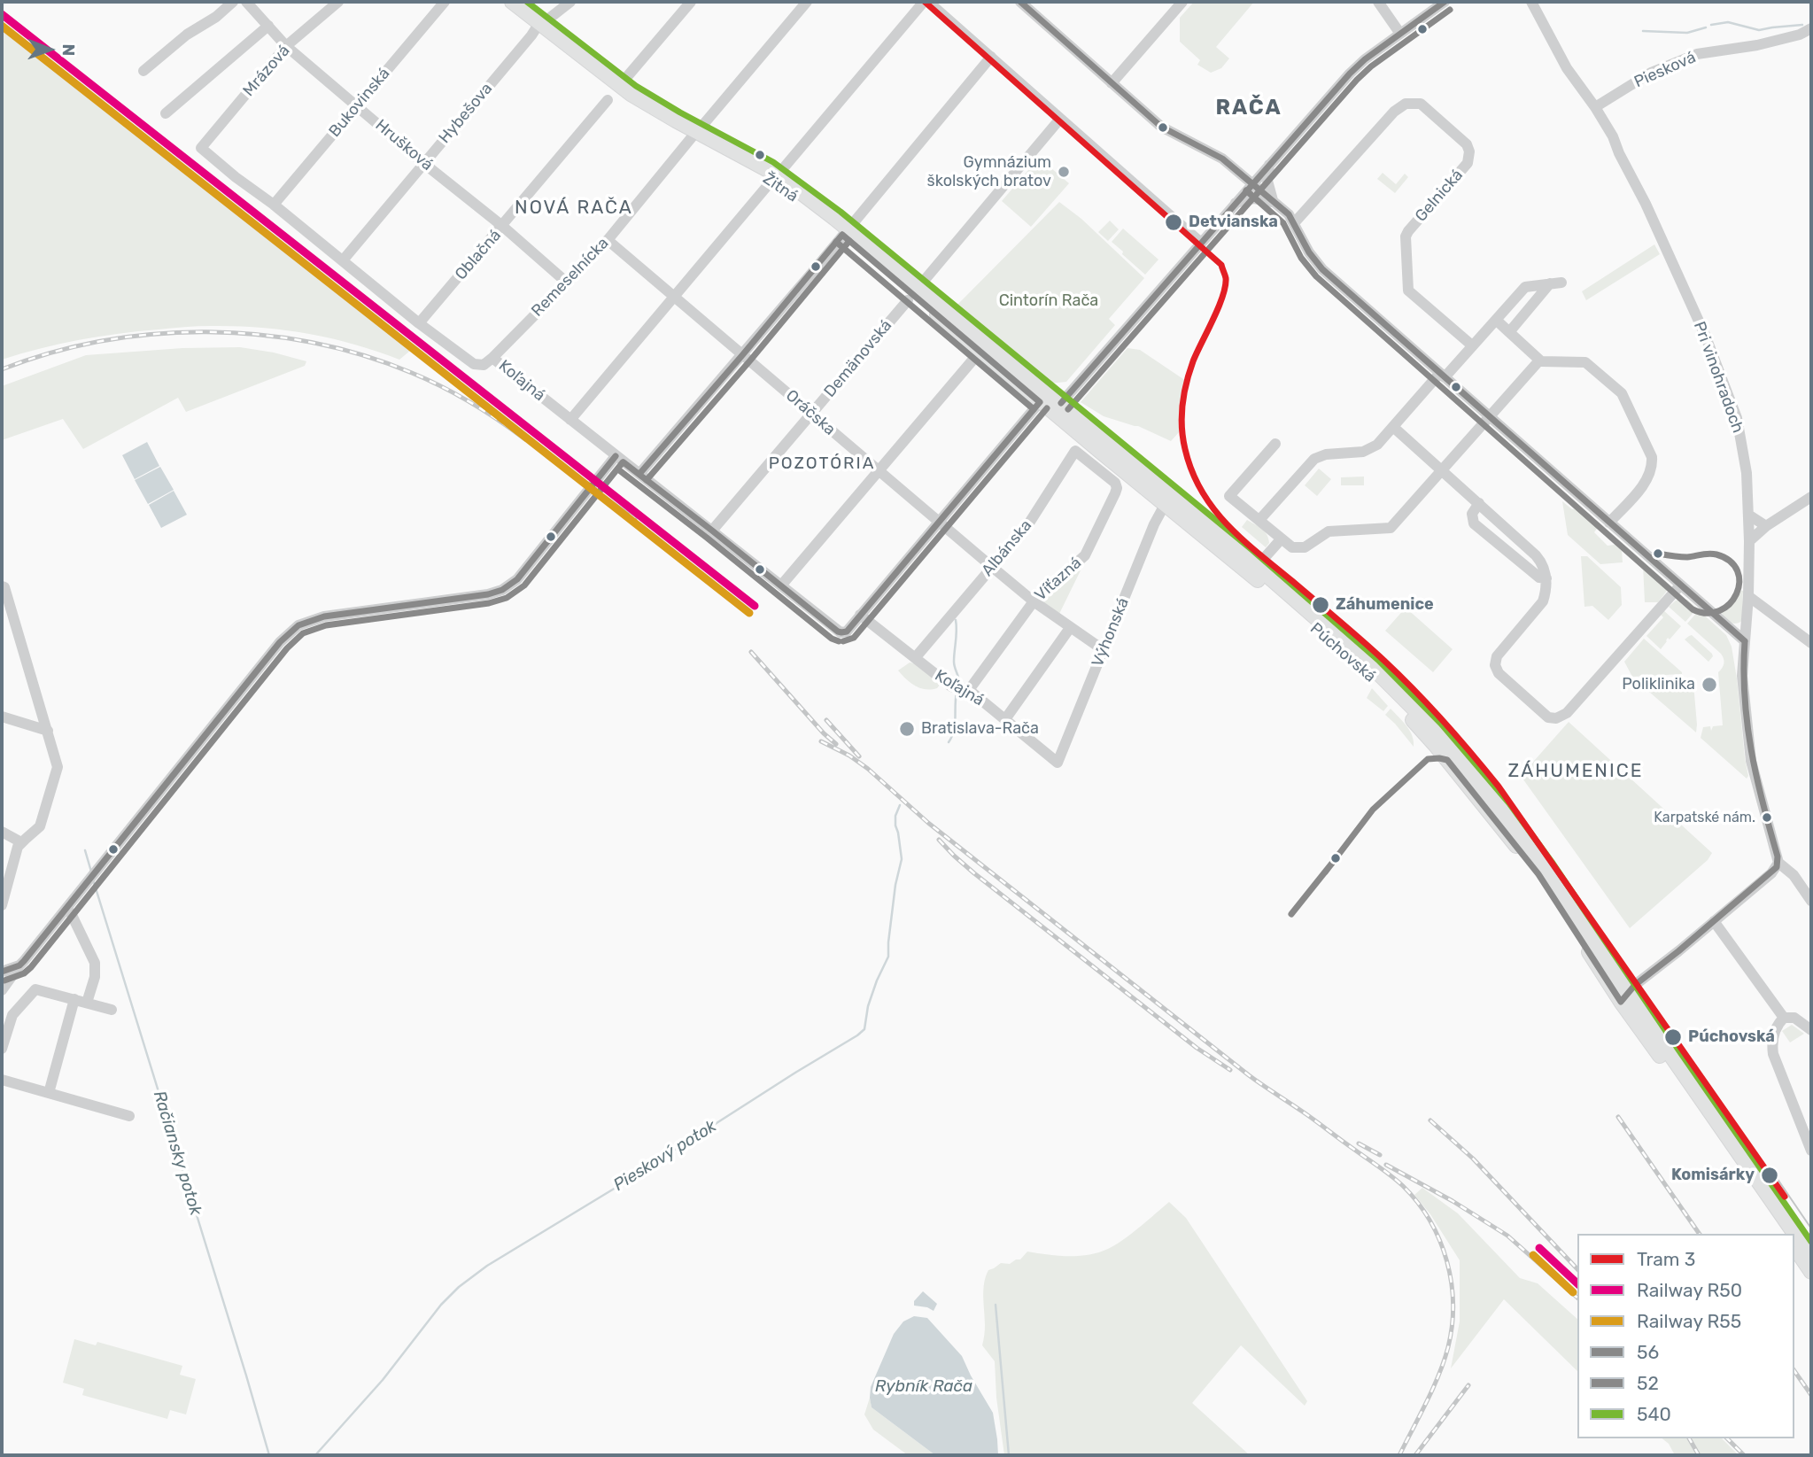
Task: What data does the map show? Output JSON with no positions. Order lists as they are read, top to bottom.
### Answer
{
  "streets": {
    "main road": ["Žitná", "Púchovská"],
    "street": [
      "Piesková",
      "Mrázová",
      "Bukovinská",
      "Hybešova",
      "Hrušková",
      "Gelnická",
      "Oblačná",
      "Remeselnícka",
      "Demänovská",
      "Pri vinohradoch",
      "Koľajná",
      "Oráčska",
      "Albánska",
      "Víťazná",
      "Výhonská"
    ]
  },
  "crossings": [
    ["Piesková", "Pri vinohradoch"],
    ["Mrázová", "Hrušková"],
    ["Mrázová", "Koľajná"],
    ["Bukovinská", "Hrušková"],
    ["Bukovinská", "Koľajná"],
    ["Hybešova", "Hrušková"],
    ["Hybešova", "Žitná"],
    ["Hybešova", "Koľajná"],
    ["Hrušková", "Oblačná"],
    ["Hrušková", "Remeselnícka"],
    ["Žitná", "Remeselnícka"],
    ["Žitná", "Púchovská"],
    ["Oblačná", "Koľajná"],
    ["Remeselnícka", "Koľajná"],
    ["Remeselnícka", "Oráčska"],
    ["Demänovská", "Koľajná"],
    ["Demänovská", "Oráčska"],
    ["Koľajná", "Albánska"],
    ["Koľajná", "Víťazná"],
    ["Koľajná", "Výhonská"],
    ["Oráčska", "Albánska"],
    ["Oráčska", "Víťazná"],
    ["Oráčska", "Výhonská"],
    ["Albánska", "Víťazná"],
    ["Výhonská", "Púchovská"]
  ],
  "districts": [
    "RAČA",
    "NOVÁ RAČA",
    "POZOTÓRIA",
    "ZÁHUMENICE"
  ],
  "water": ["Račiansky potok", "Pieskový potok", "Rybník Rača"],
  "parks": ["Cintorín Rača"],
  "places": [
    "Gymnázium školských bratov",
    "Detvianska",
    "Záhumenice",
    "Poliklinika",
    "Bratislava-Rača",
    "Karpatské nám.",
    "Púchovská",
    "Komisárky"
  ],
  "lines": [
    "tram line 3",
    "transit line 56",
    "transit line 540",
    "transit line 52",
    "rail line R50",
    "rail line R55"
  ],
  "legend": [
    "Tram 3",
    "Railway R50",
    "Railway R55",
    "56",
    "52",
    "540"
  ],
  "north": "right"
}
